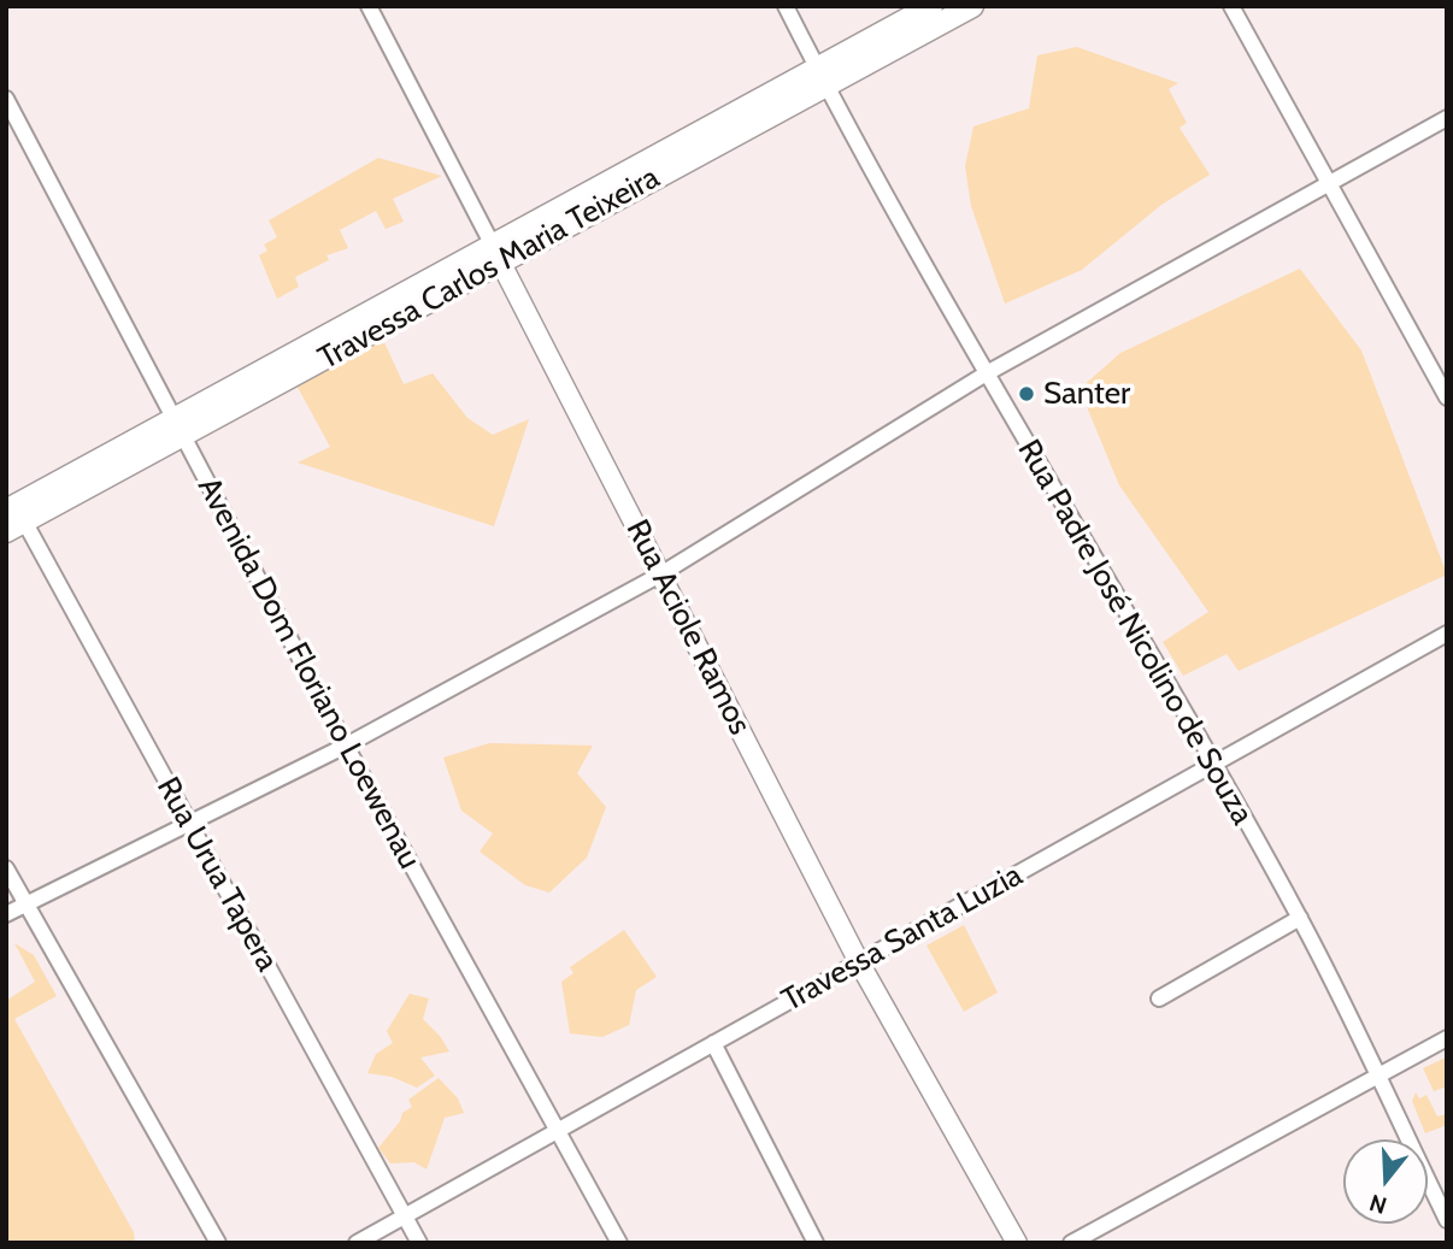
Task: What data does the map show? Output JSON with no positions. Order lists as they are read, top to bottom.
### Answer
{
  "streets": {
    "main road": ["Travessa Carlos Maria Teixeira"],
    "street": [
      "Rua Aciole Ramos",
      "Rua Padre José Nicolino de Souza",
      "Avenida Dom Floriano Loewenau",
      "Rua Urua Tapera",
      "Travessa Santa Luzia"
    ]
  },
  "crossings": [
    ["Travessa Carlos Maria Teixeira", "Rua Aciole Ramos"],
    ["Travessa Carlos Maria Teixeira", "Rua Padre José Nicolino de Souza"],
    ["Travessa Carlos Maria Teixeira", "Avenida Dom Floriano Loewenau"],
    ["Travessa Carlos Maria Teixeira", "Rua Urua Tapera"],
    ["Rua Aciole Ramos", "Travessa Santa Luzia"],
    ["Rua Padre José Nicolino de Souza", "Travessa Santa Luzia"],
    ["Avenida Dom Floriano Loewenau", "Travessa Santa Luzia"],
    ["Rua Urua Tapera", "Travessa Santa Luzia"]
  ],
  "places": ["Santer"],
  "north": "bottom"
}
